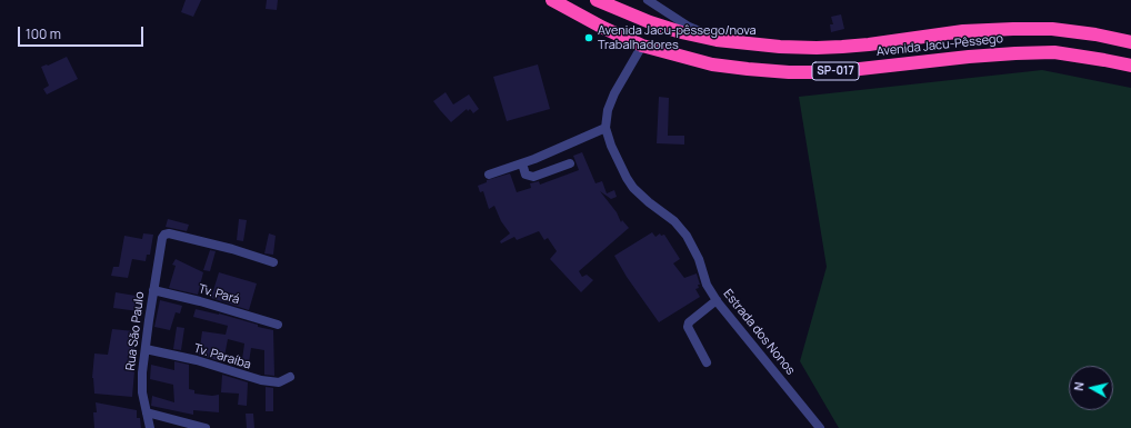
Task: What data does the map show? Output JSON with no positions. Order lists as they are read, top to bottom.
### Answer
{
  "streets": {
    "highway": ["Avenida Jacu-Pêssego", "SP-017"],
    "street": [
      "Tv. Pará",
      "Rua São Paulo",
      "Estrada dos Nonos",
      "Tv. Paraíba"
    ]
  },
  "crossings": [
    ["Avenida Jacu-Pêssego", "Estrada dos Nonos"],
    ["Tv. Pará", "Rua São Paulo"],
    ["Rua São Paulo", "Tv. Paraíba"]
  ],
  "places": ["Avenida Jacu-pêssego/nova Trabalhadores"],
  "scale_bar": "100 m",
  "north": "left"
}
